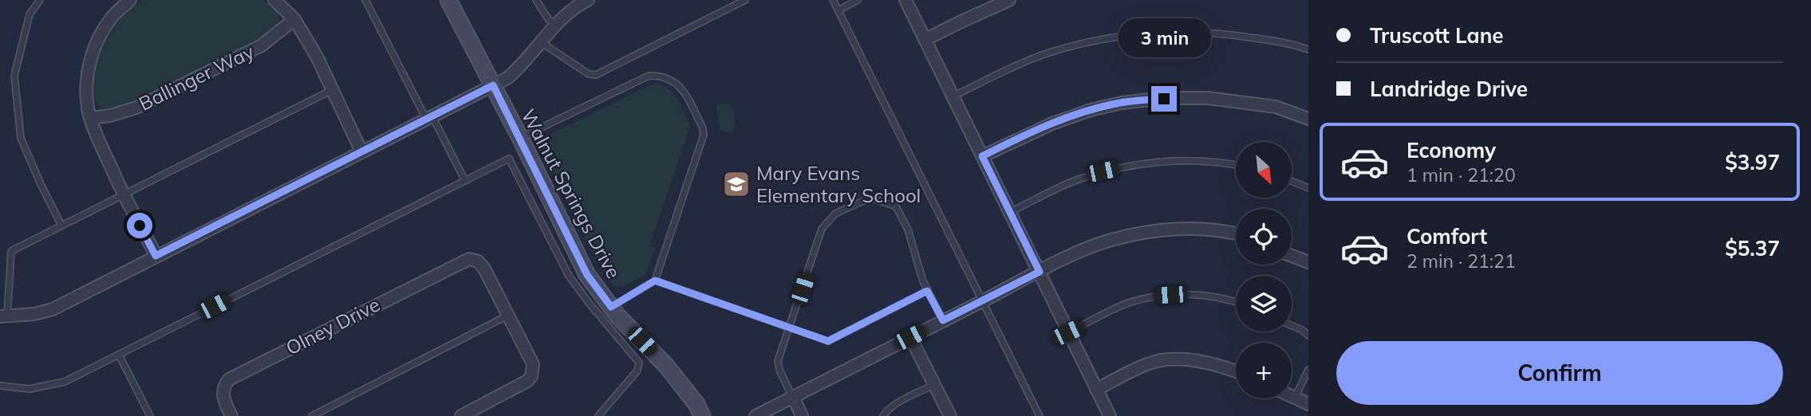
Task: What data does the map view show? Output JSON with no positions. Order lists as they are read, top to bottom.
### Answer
{
  "streets": {
    "street": ["Ballinger Way", "Walnut Springs Drive", "Olney Drive"]
  },
  "places": {
    "school or university": ["Mary Evans Elementary School"]
  },
  "north": "bottom right",
  "page": {
    "banner": ["Truscott Lane", "Landridge Drive"],
    "bubble": "3 min",
    "list": [
      {
        "name": "Economy",
        "note": "1 min · 21:20",
        "value": "$3.97"
      },
      {
        "name": "Comfort",
        "note": "2 min · 21:21",
        "value": "$5.37"
      }
    ],
    "map_buttons": "+",
    "buttons": "Confirm"
  }
}
